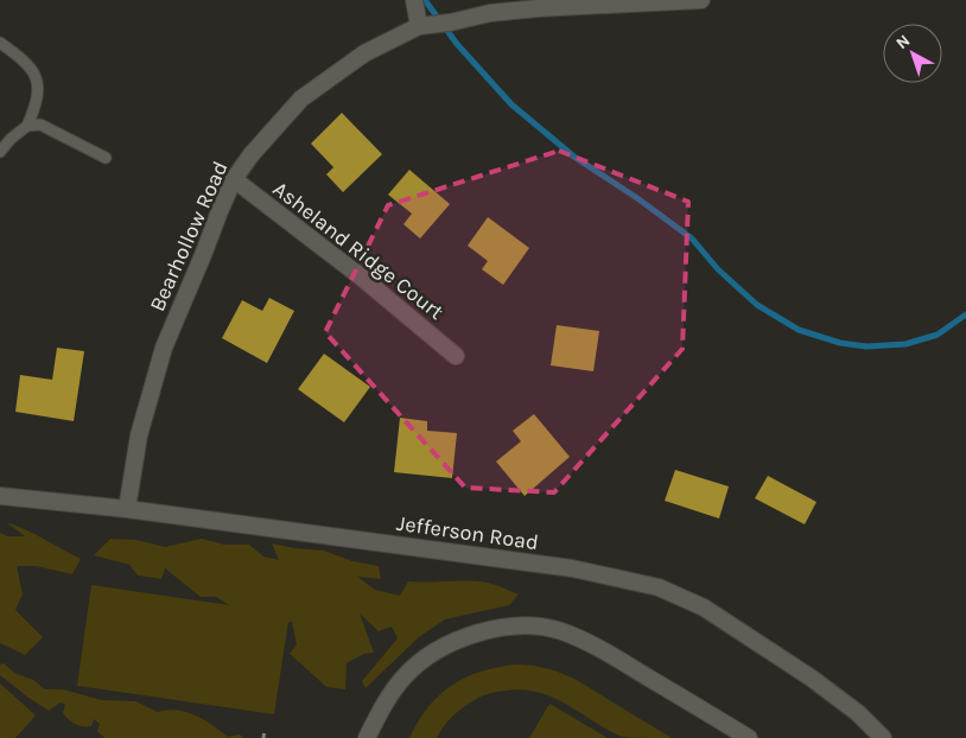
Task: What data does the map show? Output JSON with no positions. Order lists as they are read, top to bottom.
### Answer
{
  "streets": {
    "street": ["Bearhollow Road", "Asheland Ridge Court", "Jefferson Road"]
  },
  "crossings": [
    ["Bearhollow Road", "Asheland Ridge Court"],
    ["Bearhollow Road", "Jefferson Road"]
  ],
  "north": "top left"
}
